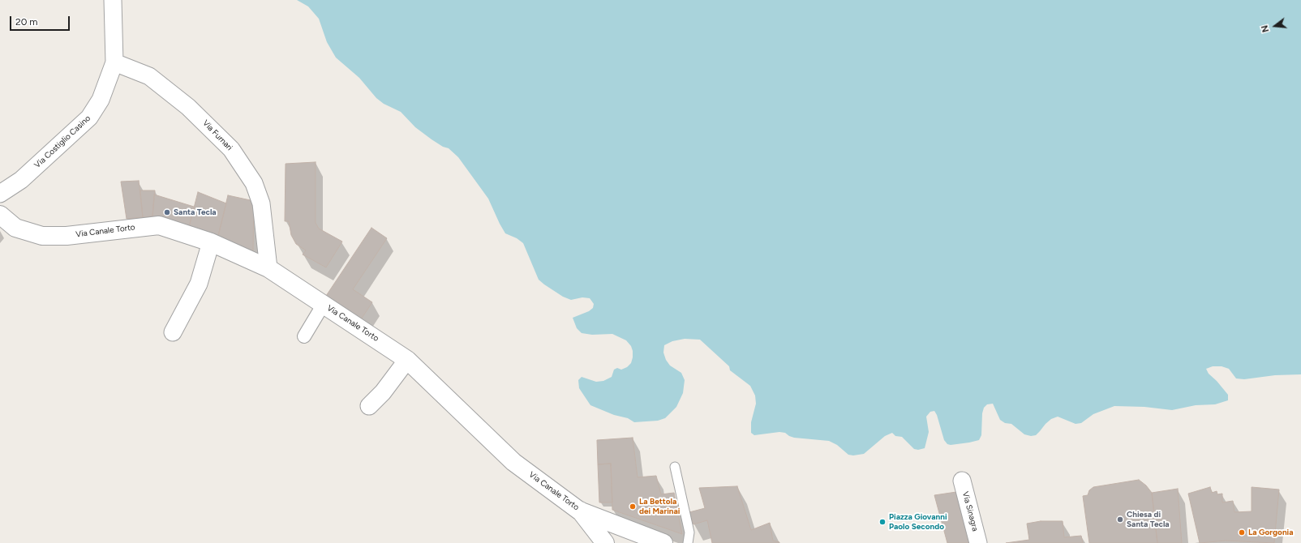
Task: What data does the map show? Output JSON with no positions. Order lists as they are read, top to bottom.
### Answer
{
  "streets": {
    "street": [
      "Via Furnari",
      "Via Costiglio Casino",
      "Via Canale Torto",
      "Via Sinagra"
    ]
  },
  "crossings": [
    ["Via Furnari", "Via Costiglio Casino"],
    ["Via Furnari", "Via Canale Torto"]
  ],
  "places": [
    "Santa Tecla",
    "La Bettola dei Marinai",
    "Chiesa di Santa Tecla",
    "Piazza Giovanni Paolo Secondo",
    "La Gorgonia"
  ],
  "scale_bar": "20 m",
  "north": "left"
}
